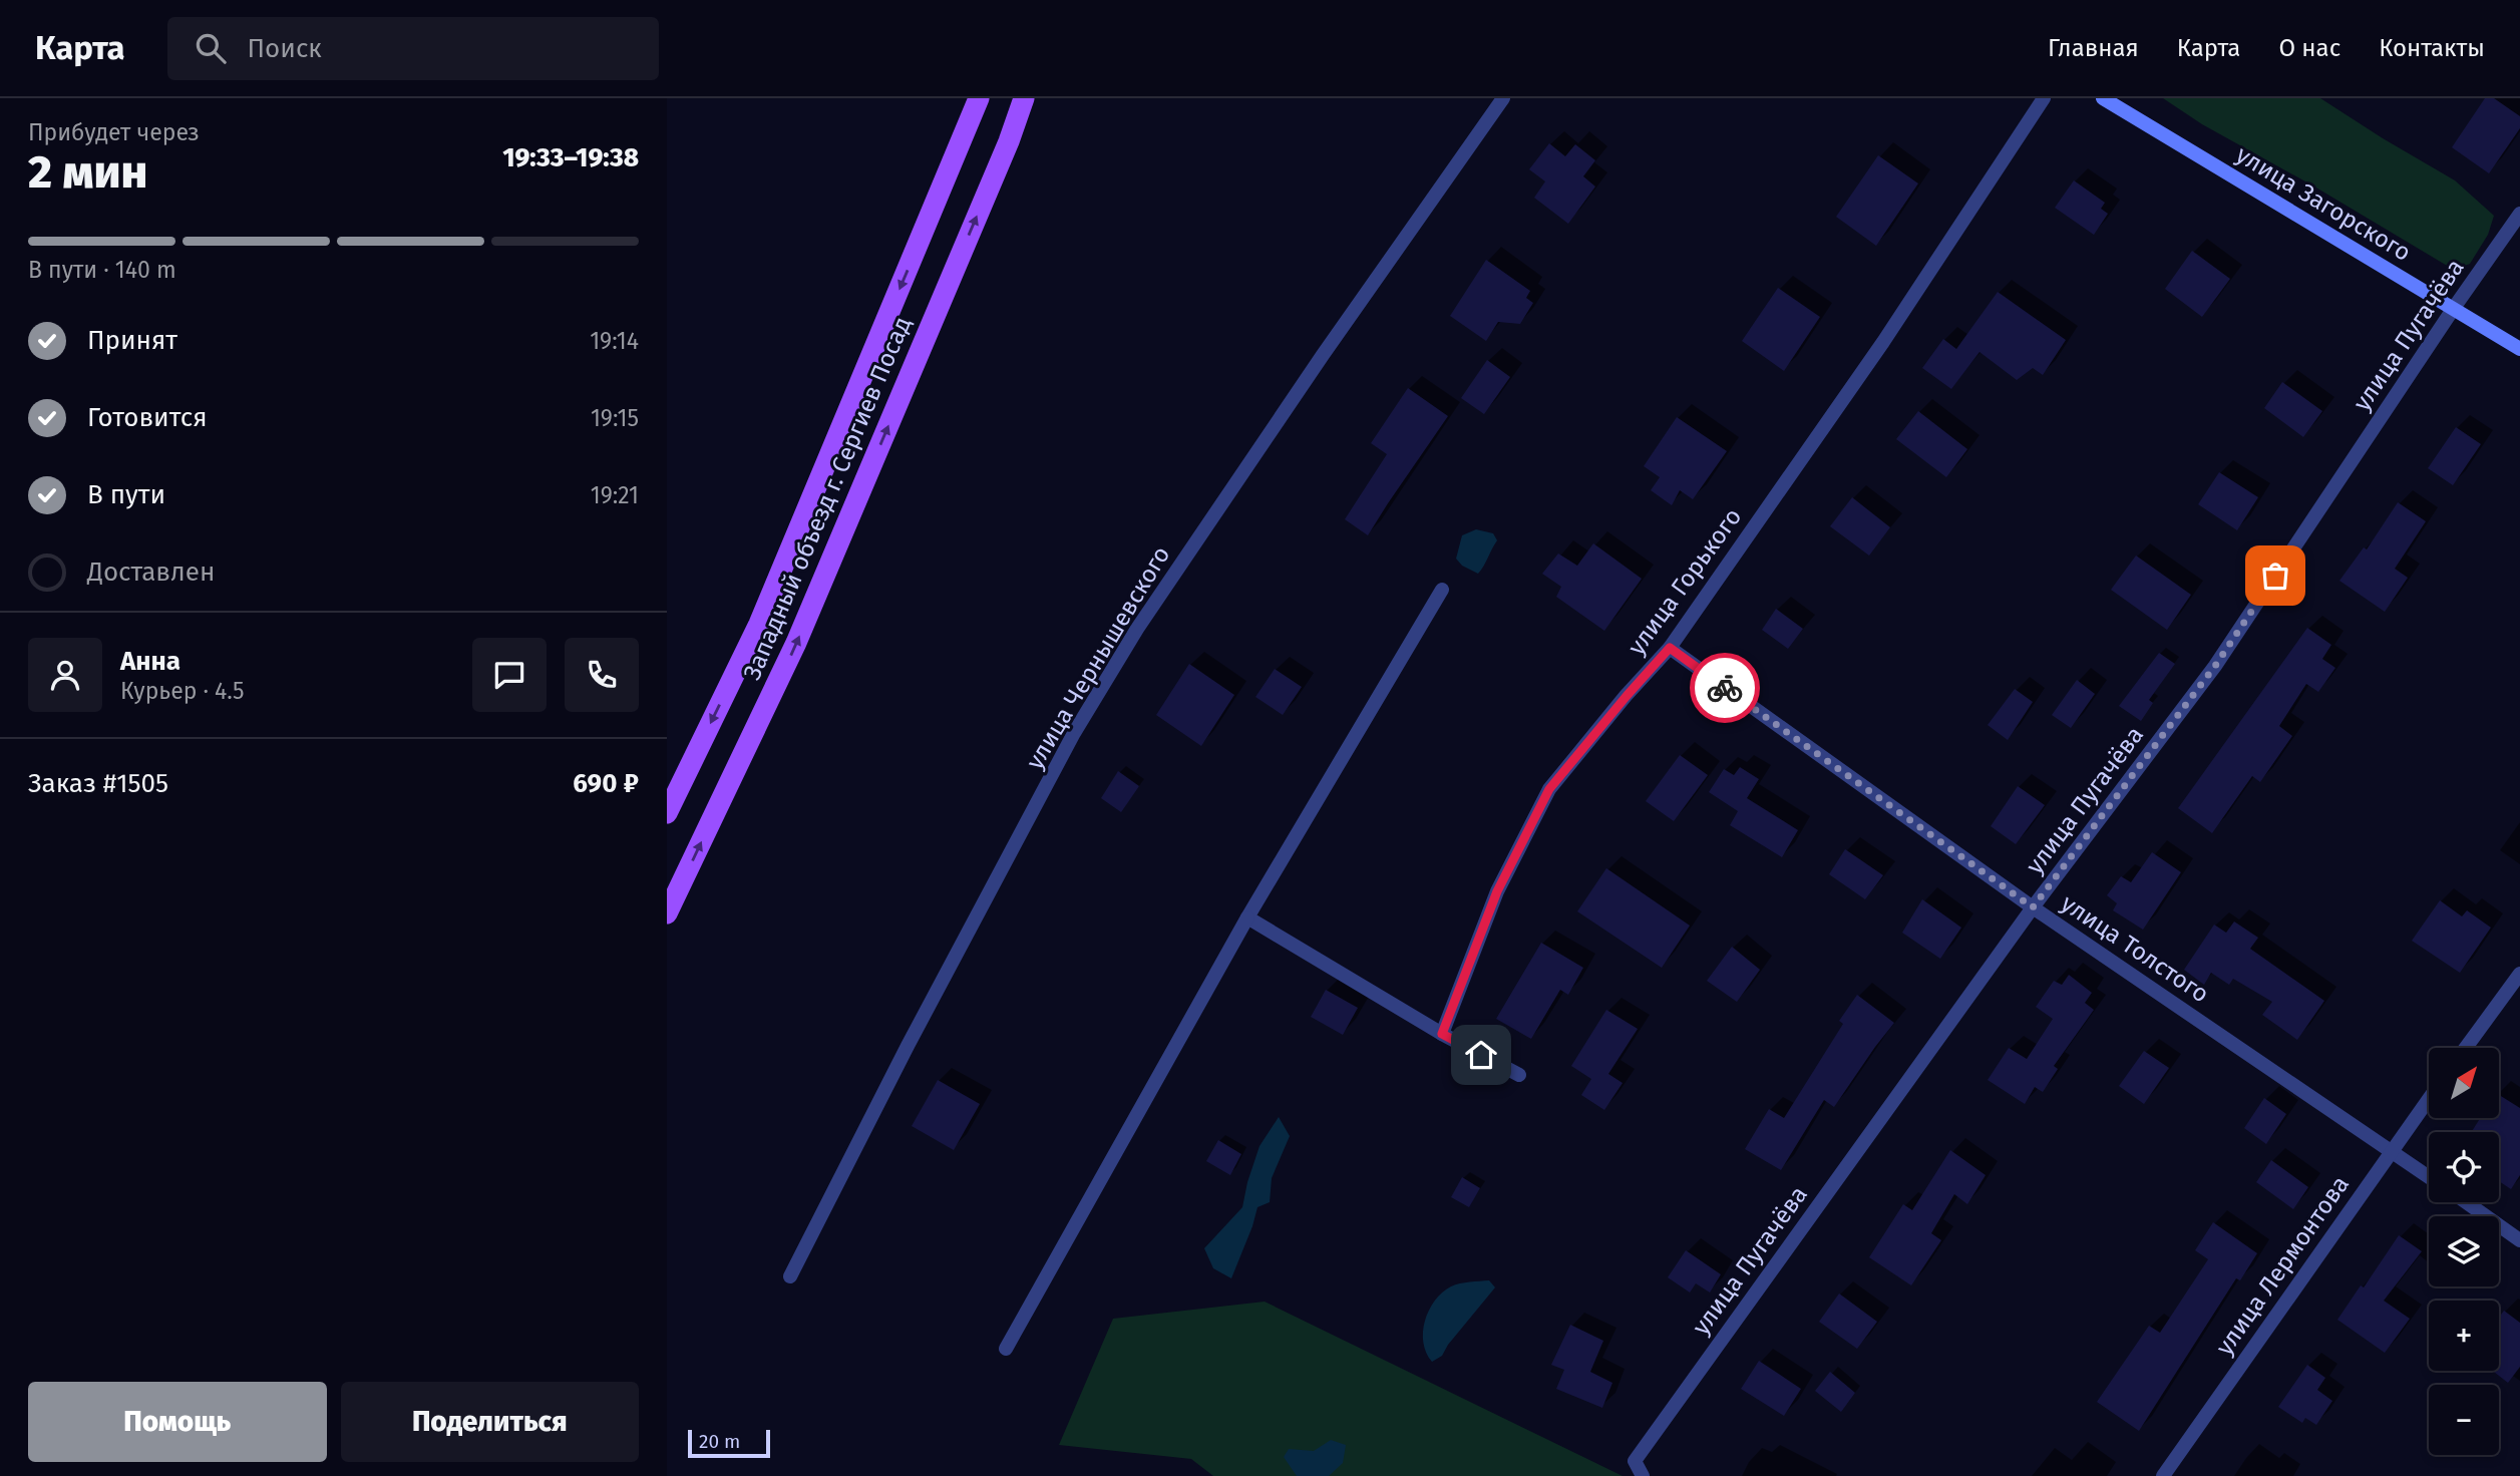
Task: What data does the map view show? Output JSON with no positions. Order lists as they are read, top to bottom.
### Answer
{
  "streets": {
    "main road": ["улица Загорского", "Западный объезд г. Сергиев Посад"],
    "street": [
      "улица Пугачёва",
      "улица Горького",
      "улица Чернышевского",
      "улица Толстого",
      "улица Лермонтова"
    ]
  },
  "crossings": [
    ["улица Загорского", "улица Пугачёва"],
    ["улица Пугачёва", "улица Толстого"],
    ["улица Горького", "улица Толстого"],
    ["улица Толстого", "улица Лермонтова"]
  ],
  "scale_bar": "20 m",
  "north": "top right",
  "page": {
    "header": "Карта",
    "search": "Поиск",
    "nav": [
      "Главная",
      "Карта",
      "О нас",
      "Контакты"
    ],
    "heading": ["2 мин", "Прибудет через", "19:33–19:38"],
    "panel": [
      "Анна",
      "Курьер · 4.5",
      "Заказ #1505",
      "690 ₽"
    ],
    "bar": "В пути · 140 m",
    "list": [
      ["Принят", "19:14"],
      ["Готовится", "19:15"],
      ["В пути", "19:21"],
      "Доставлен"
    ],
    "map_buttons": ["+", "−"],
    "buttons": ["Помощь", "Поделиться"],
    "scale": "20 m"
  }
}
